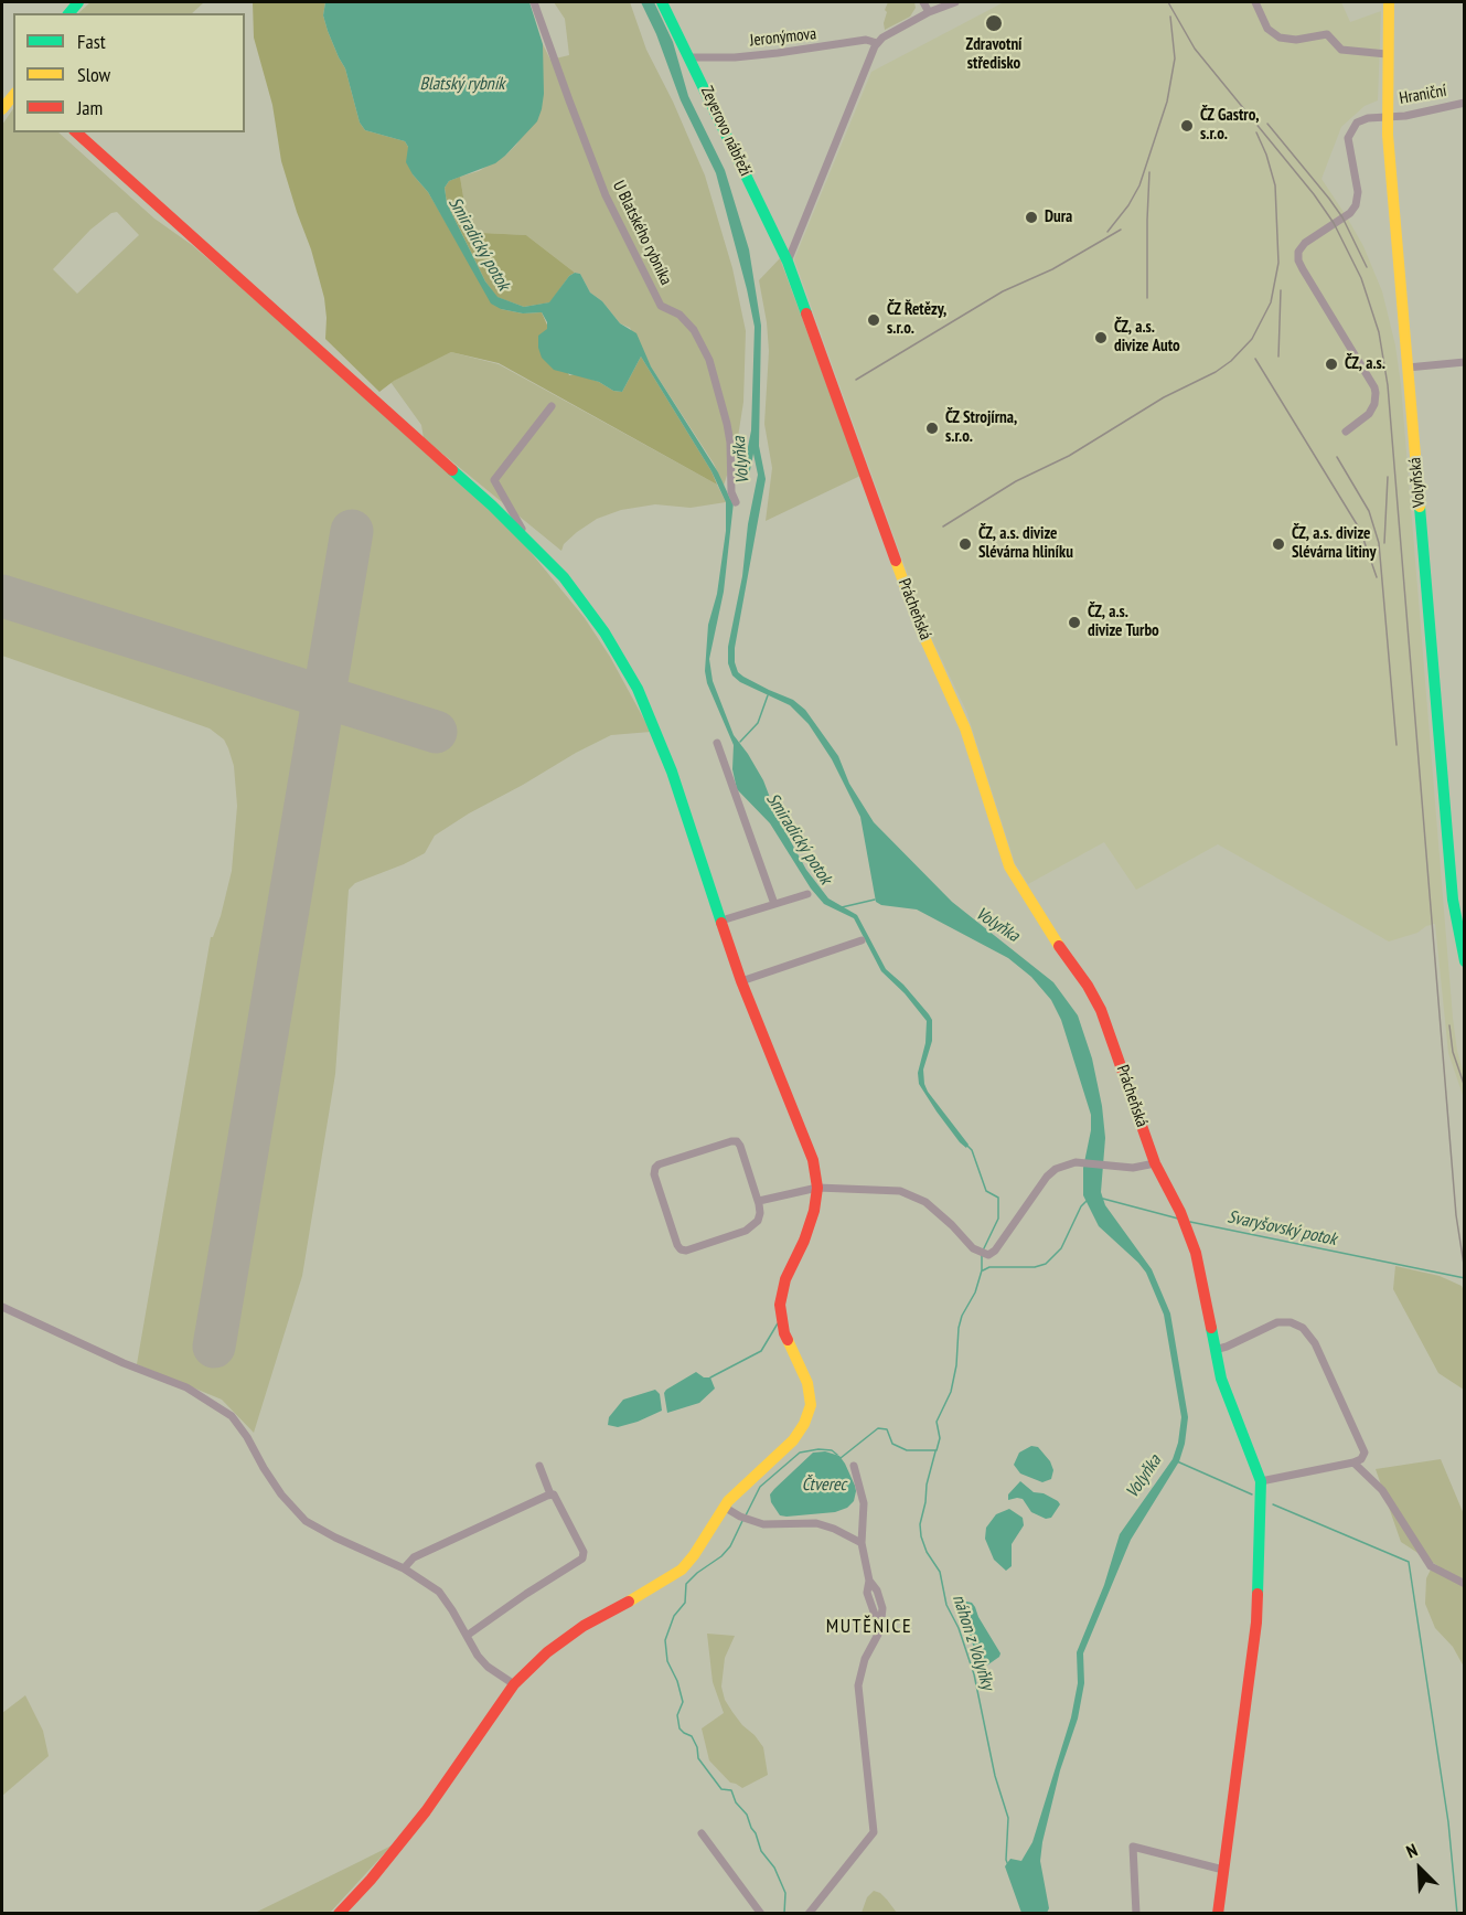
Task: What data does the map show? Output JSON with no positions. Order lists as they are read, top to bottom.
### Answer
{
  "streets": {
    "street": [
      "Jeronýmova",
      "Hraniční",
      "Zeyerovo nábřeží",
      "U Blatského rybníka",
      "Volyňská",
      "Prácheňská"
    ]
  },
  "crossings": [
    ["Jeronýmova", "Zeyerovo nábřeží"],
    ["Hraniční", "Volyňská"],
    ["Zeyerovo nábřeží", "Prácheňská"]
  ],
  "districts": ["MUTĚNICE"],
  "water": [
    "Blatský rybník",
    "Smiradický potok",
    "Volyňka",
    "Svaryšovský potok",
    "Čtverec",
    "náhon z Volyňky"
  ],
  "places": [
    "Zdravotní středisko",
    "ČZ Gastro, s.r.o.",
    "Dura",
    "ČZ Řetězy, s.r.o.",
    "ČZ, a.s. divize Auto",
    "ČZ, a.s.",
    "ČZ Strojírna, s.r.o.",
    "ČZ, a.s. divize Slévárna hliníku",
    "ČZ, a.s. divize Slévárna litiny",
    "ČZ, a.s. divize Turbo"
  ],
  "legend": ["Fast", "Slow", "Jam"],
  "north": "top left"
}
